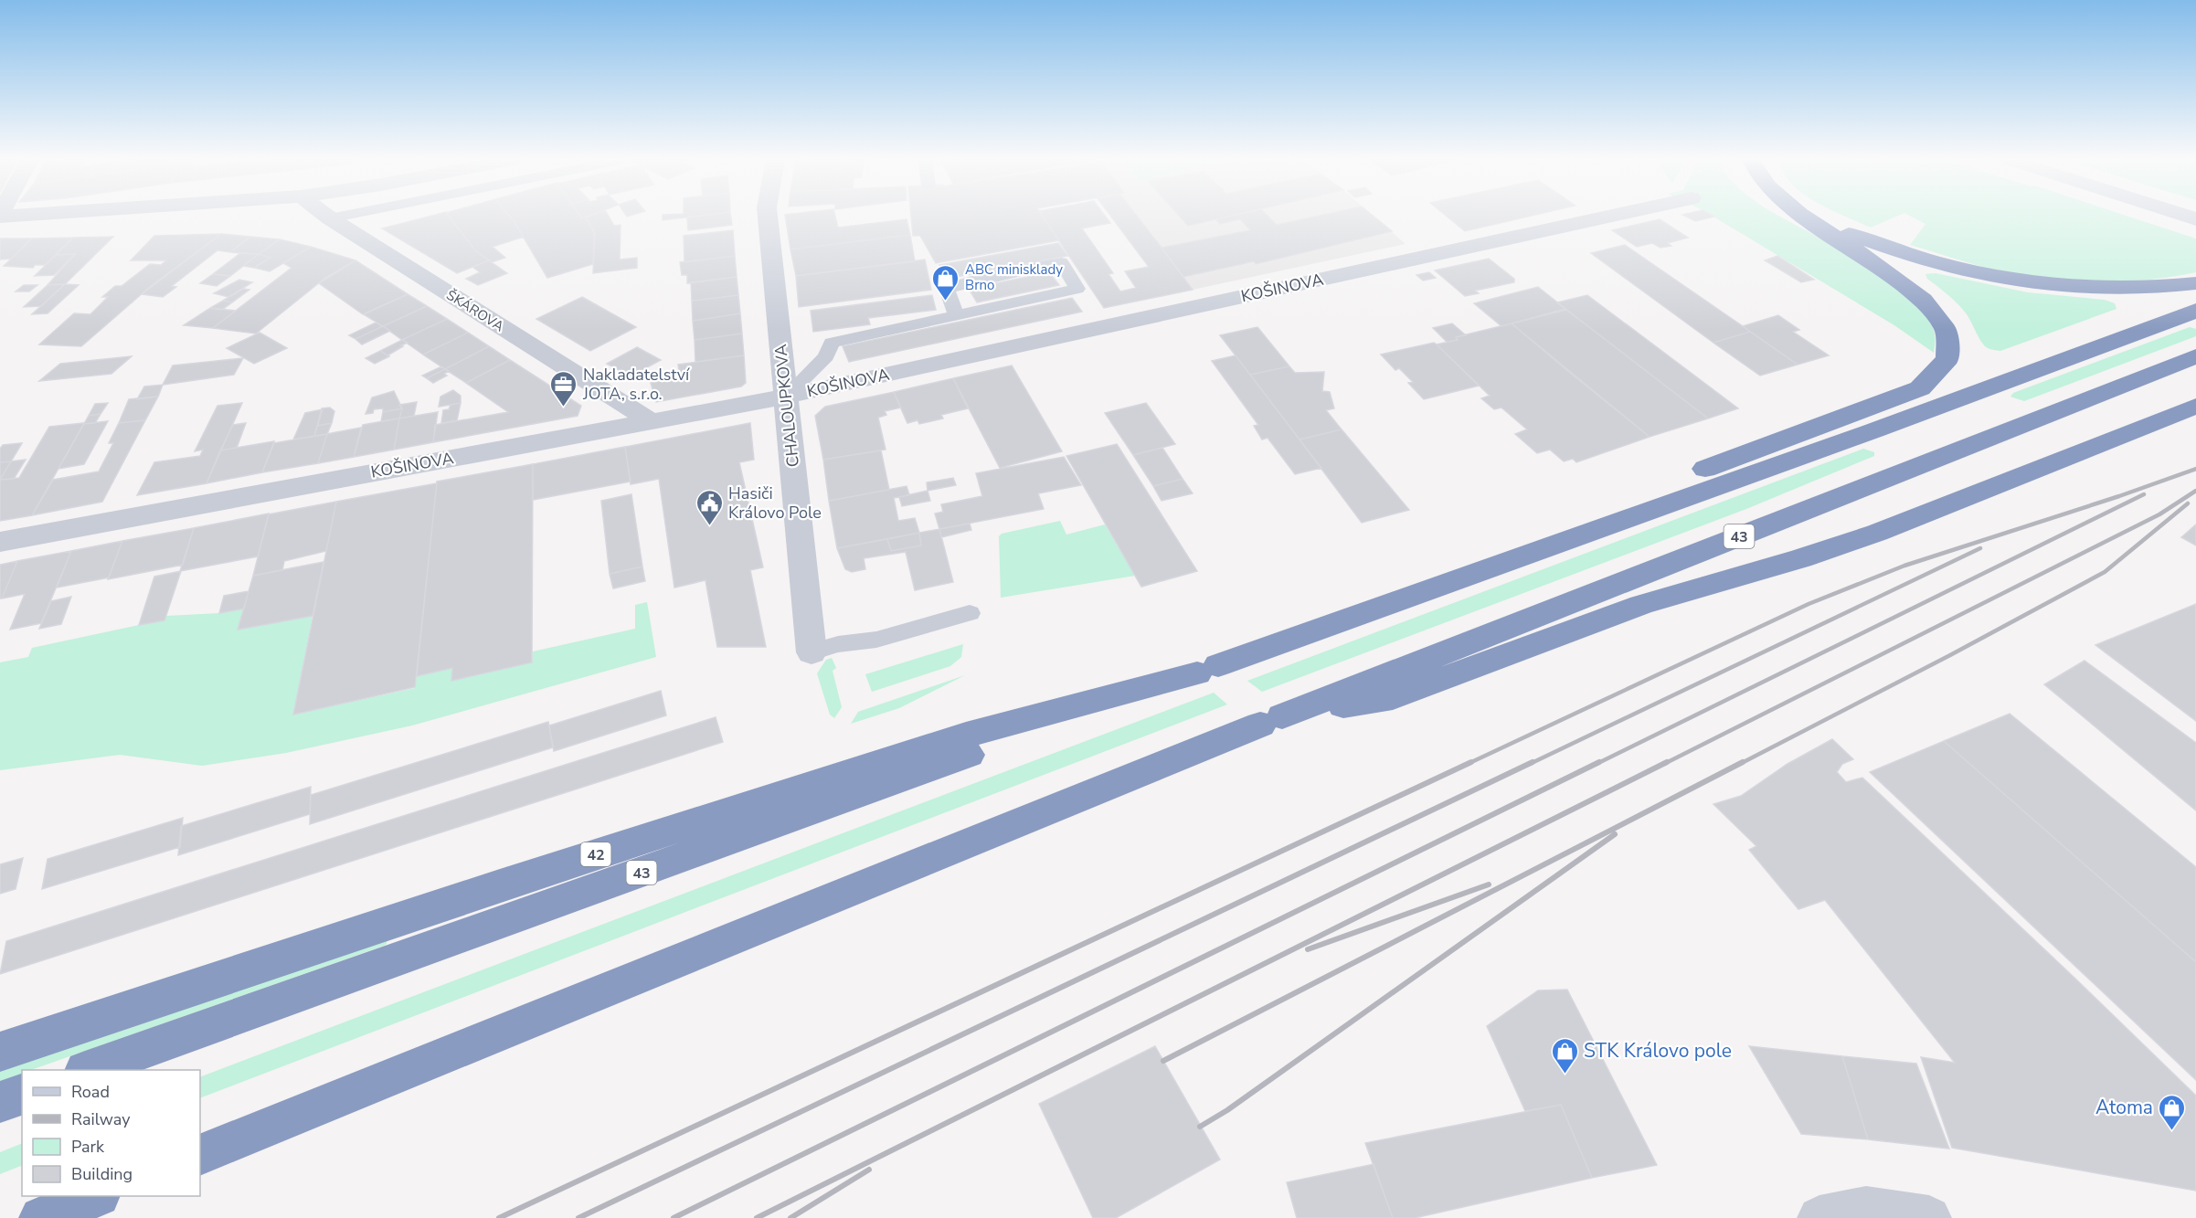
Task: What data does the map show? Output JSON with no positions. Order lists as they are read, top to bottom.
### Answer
{
  "streets": {
    "highway": ["43", "42"],
    "street": ["KOŠINOVA", "ŠKÁROVA", "CHALOUPKOVA"]
  },
  "crossings": [
    ["KOŠINOVA", "ŠKÁROVA"],
    ["KOŠINOVA", "CHALOUPKOVA"],
    ["43", "42"]
  ],
  "places": {
    "shop": ["ABC minisklady Brno", "STK Královo pole", "Atoma"],
    "office": ["Nakladatelství JOTA, s.r.o."],
    "public building": ["Hasiči Královo Pole"]
  },
  "legend": [
    "Road",
    "Railway",
    "Park",
    "Building"
  ]
}
